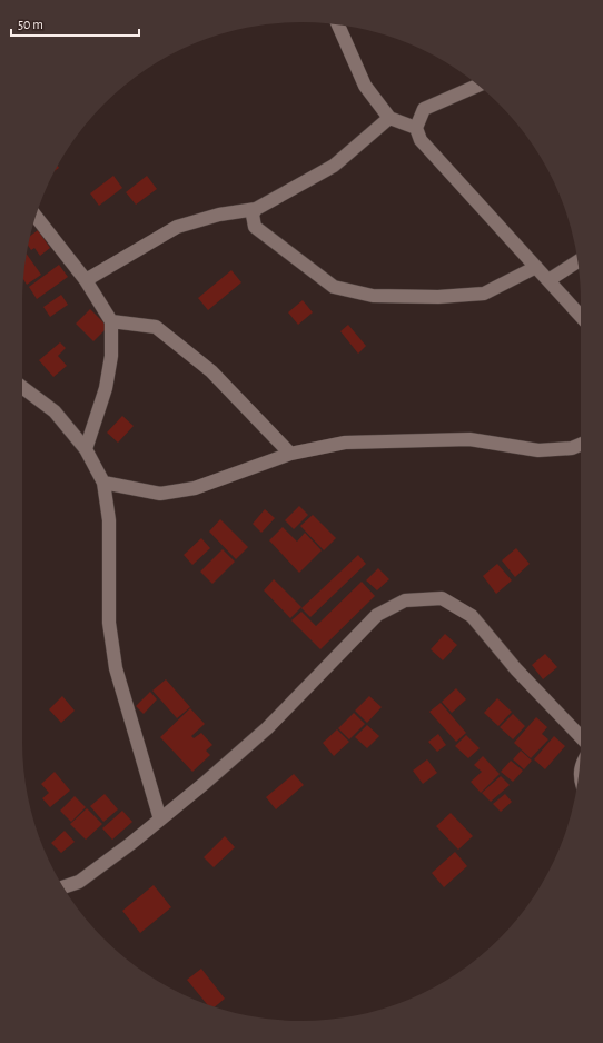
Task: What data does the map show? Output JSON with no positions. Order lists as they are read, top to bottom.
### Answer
{
  "scale_bar": "50 m"
}
